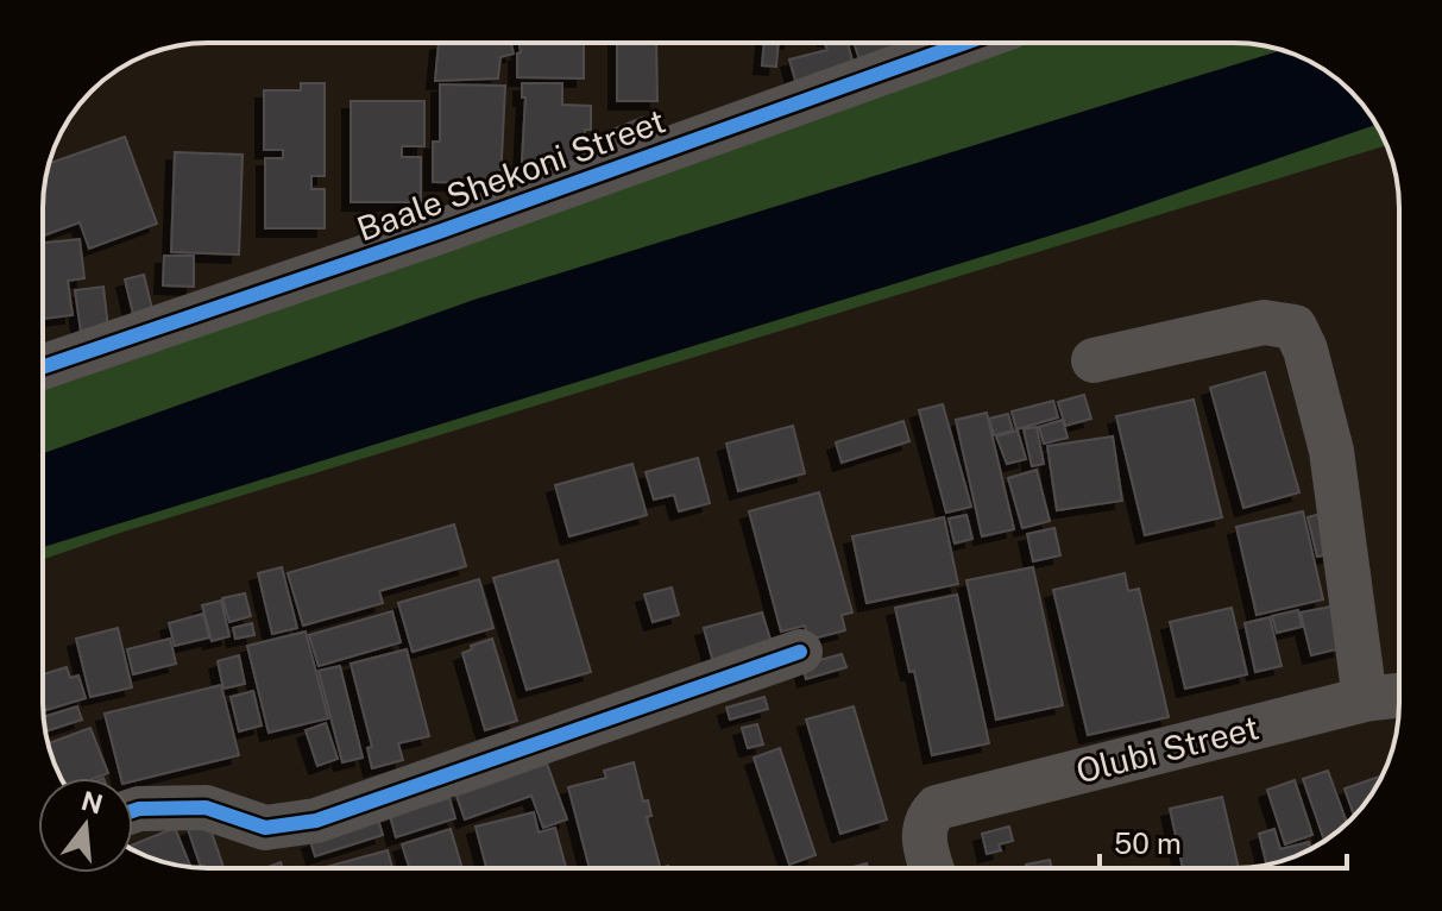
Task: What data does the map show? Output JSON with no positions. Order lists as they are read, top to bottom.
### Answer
{
  "streets": {
    "street": ["Baale Shekoni Street", "Olubi Street"]
  },
  "scale_bar": "50 m",
  "north": "top"
}
